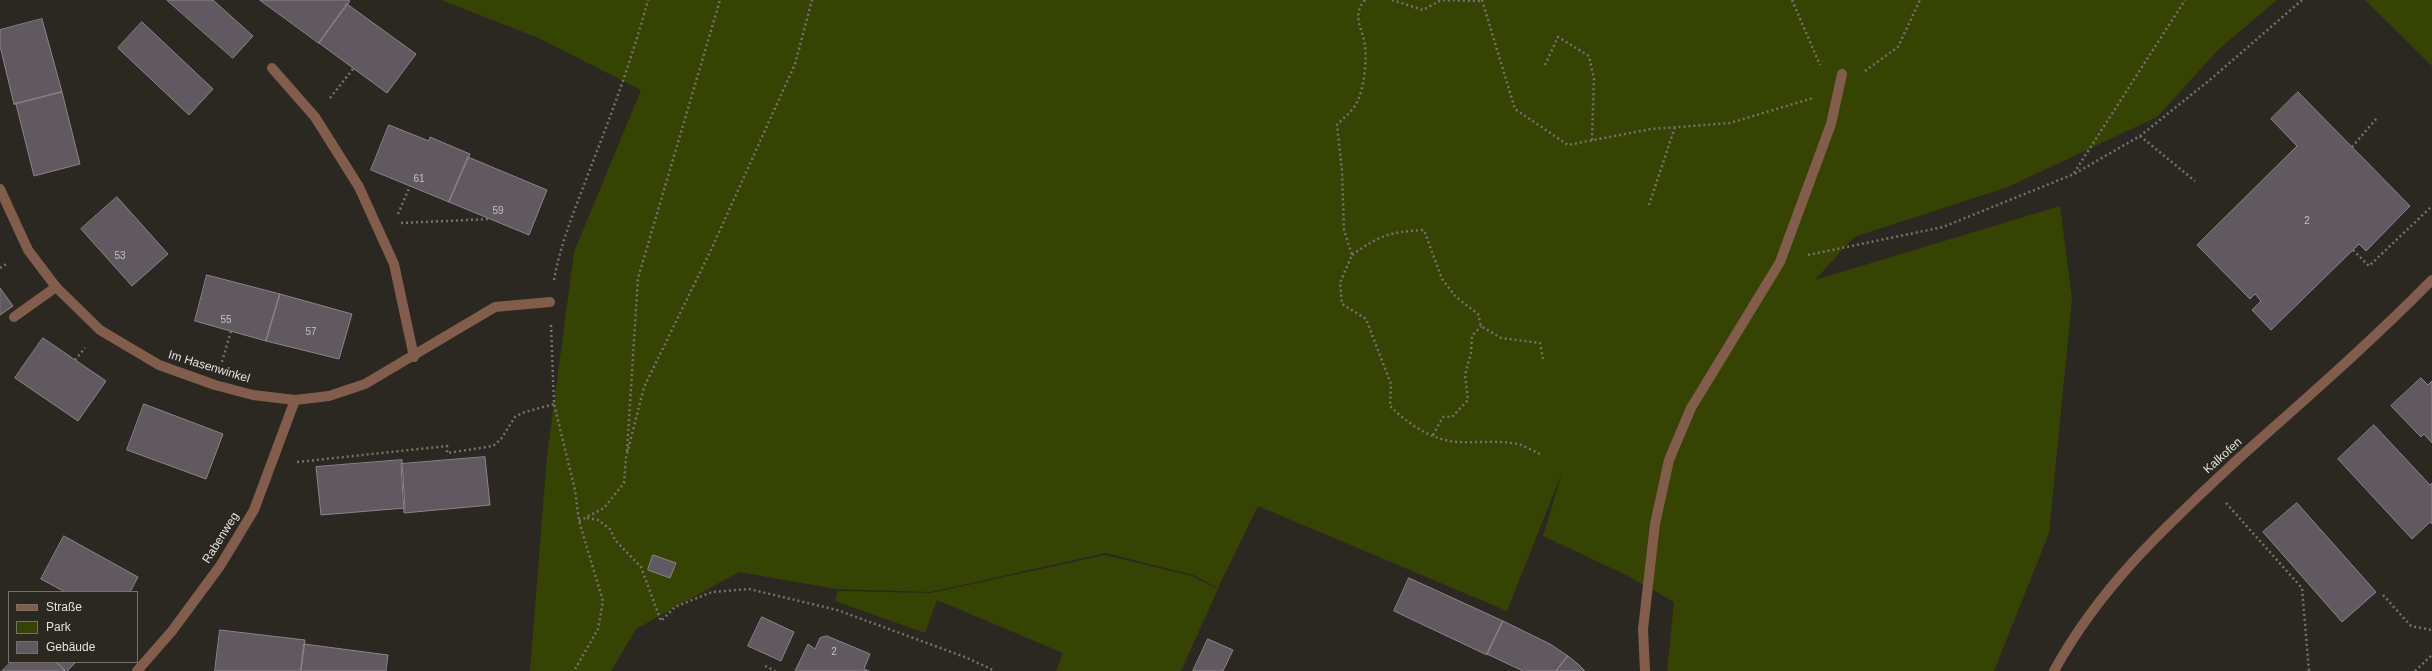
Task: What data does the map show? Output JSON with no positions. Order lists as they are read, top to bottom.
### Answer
{
  "streets": {
    "street": ["Im Hasenwinkel", "Kalkofen", "Rabenweg"]
  },
  "crossings": [
    ["Im Hasenwinkel", "Rabenweg"]
  ],
  "house_numbers": [
    "61",
    "59",
    "2",
    "53",
    "55",
    "57",
    "2"
  ],
  "legend": ["Straße", "Park", "Gebäude"]
}
